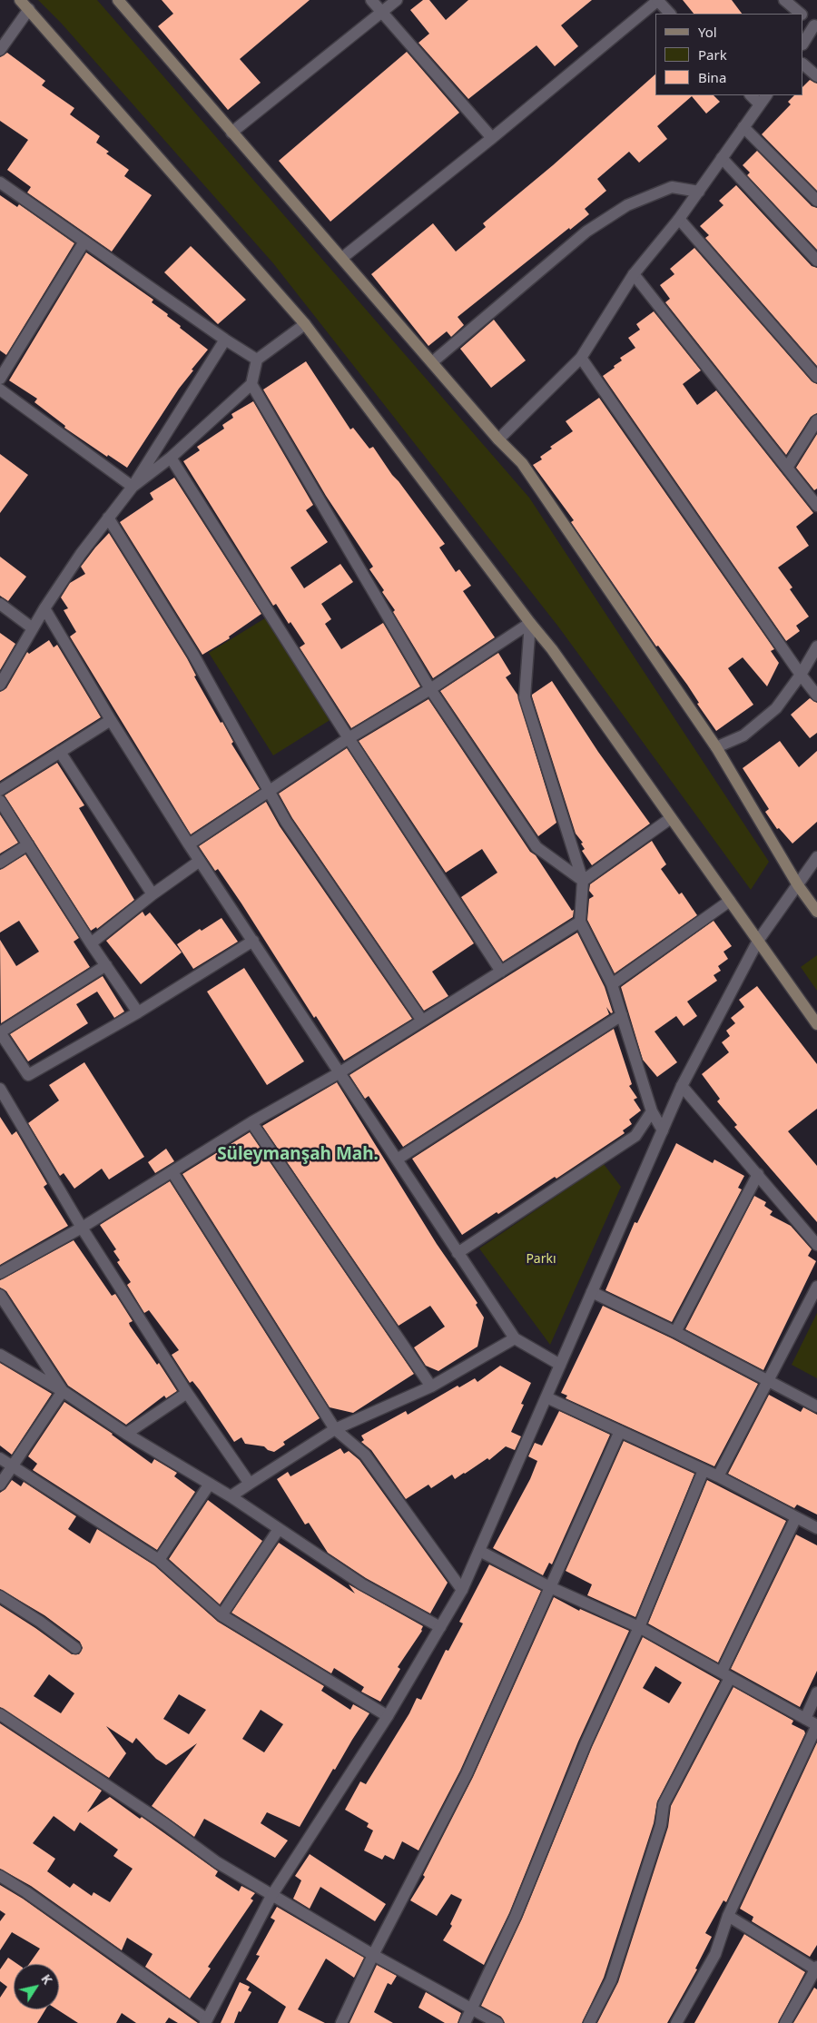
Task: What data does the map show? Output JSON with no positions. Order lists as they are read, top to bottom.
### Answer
{
  "districts": ["Süleymanşah Mah."],
  "parks": ["Parkı"],
  "legend": ["Yol", "Park", "Bina"],
  "north": "top right"
}
